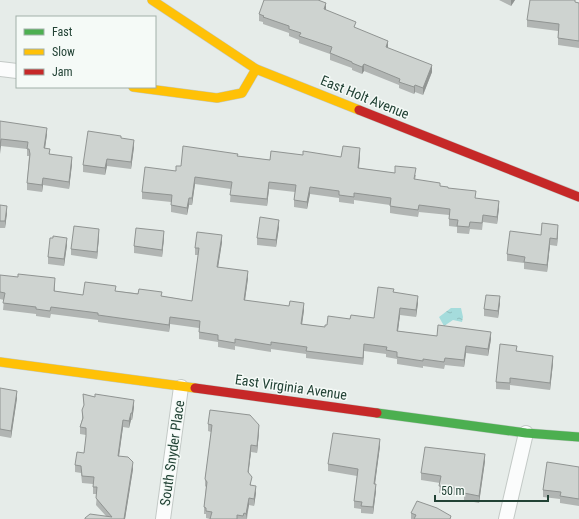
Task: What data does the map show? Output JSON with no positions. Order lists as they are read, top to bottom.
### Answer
{
  "streets": {
    "street": ["East Holt Avenue", "East Virginia Avenue", "South Snyder Place"]
  },
  "crossings": [
    ["East Virginia Avenue", "South Snyder Place"]
  ],
  "legend": ["Fast", "Slow", "Jam"],
  "scale_bar": "50 m"
}
